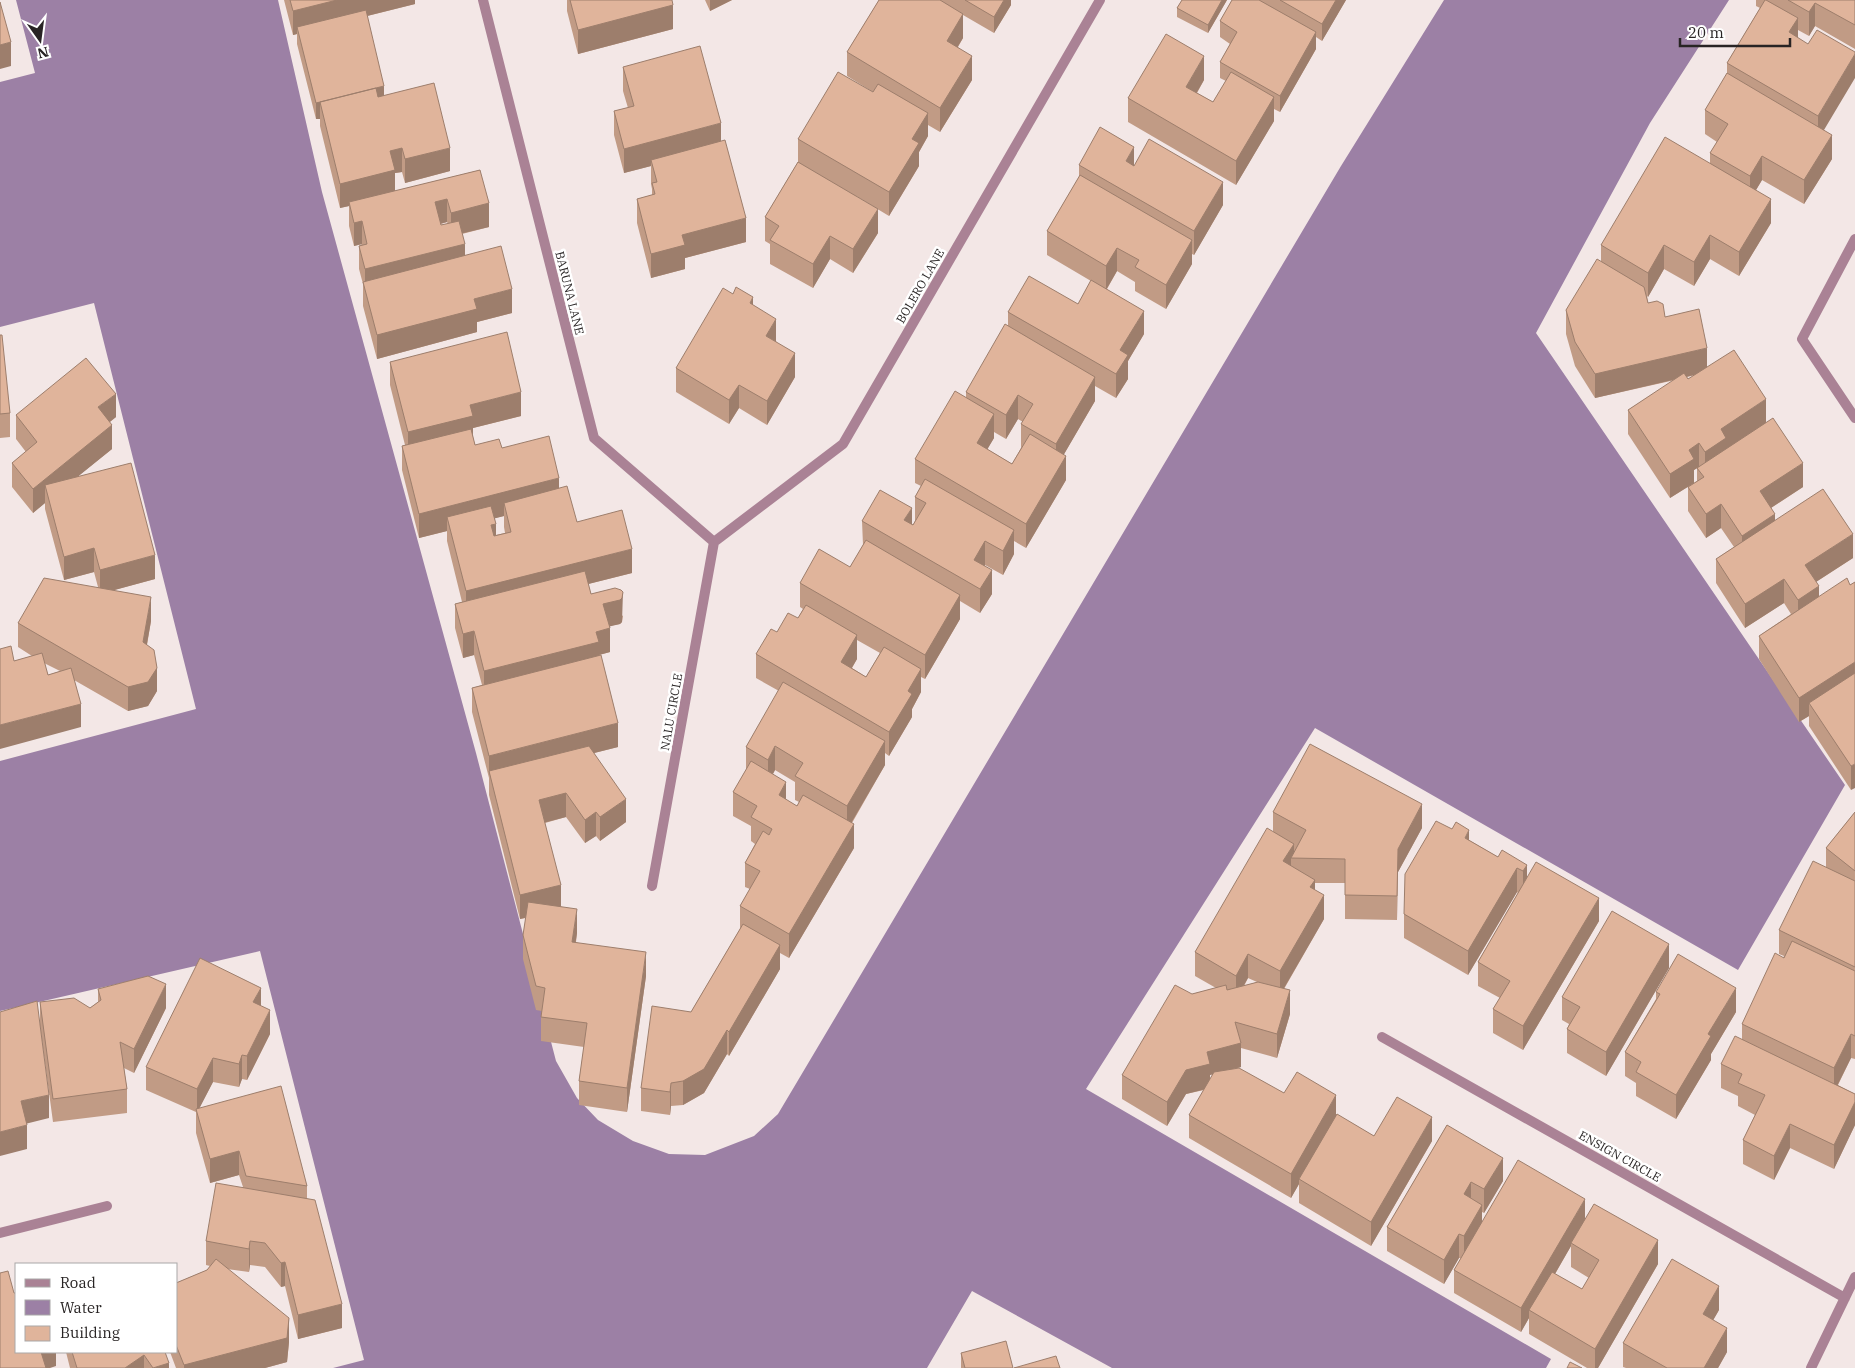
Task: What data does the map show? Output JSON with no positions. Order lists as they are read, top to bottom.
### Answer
{
  "streets": {
    "street": [
      "BOLERO LANE",
      "BARUNA LANE",
      "NALU CIRCLE",
      "ENSIGN CIRCLE"
    ]
  },
  "crossings": [
    ["BOLERO LANE", "BARUNA LANE"],
    ["BOLERO LANE", "NALU CIRCLE"],
    ["BARUNA LANE", "NALU CIRCLE"]
  ],
  "legend": ["Road", "Water", "Building"],
  "scale_bar": "20 m",
  "north": "bottom"
}
